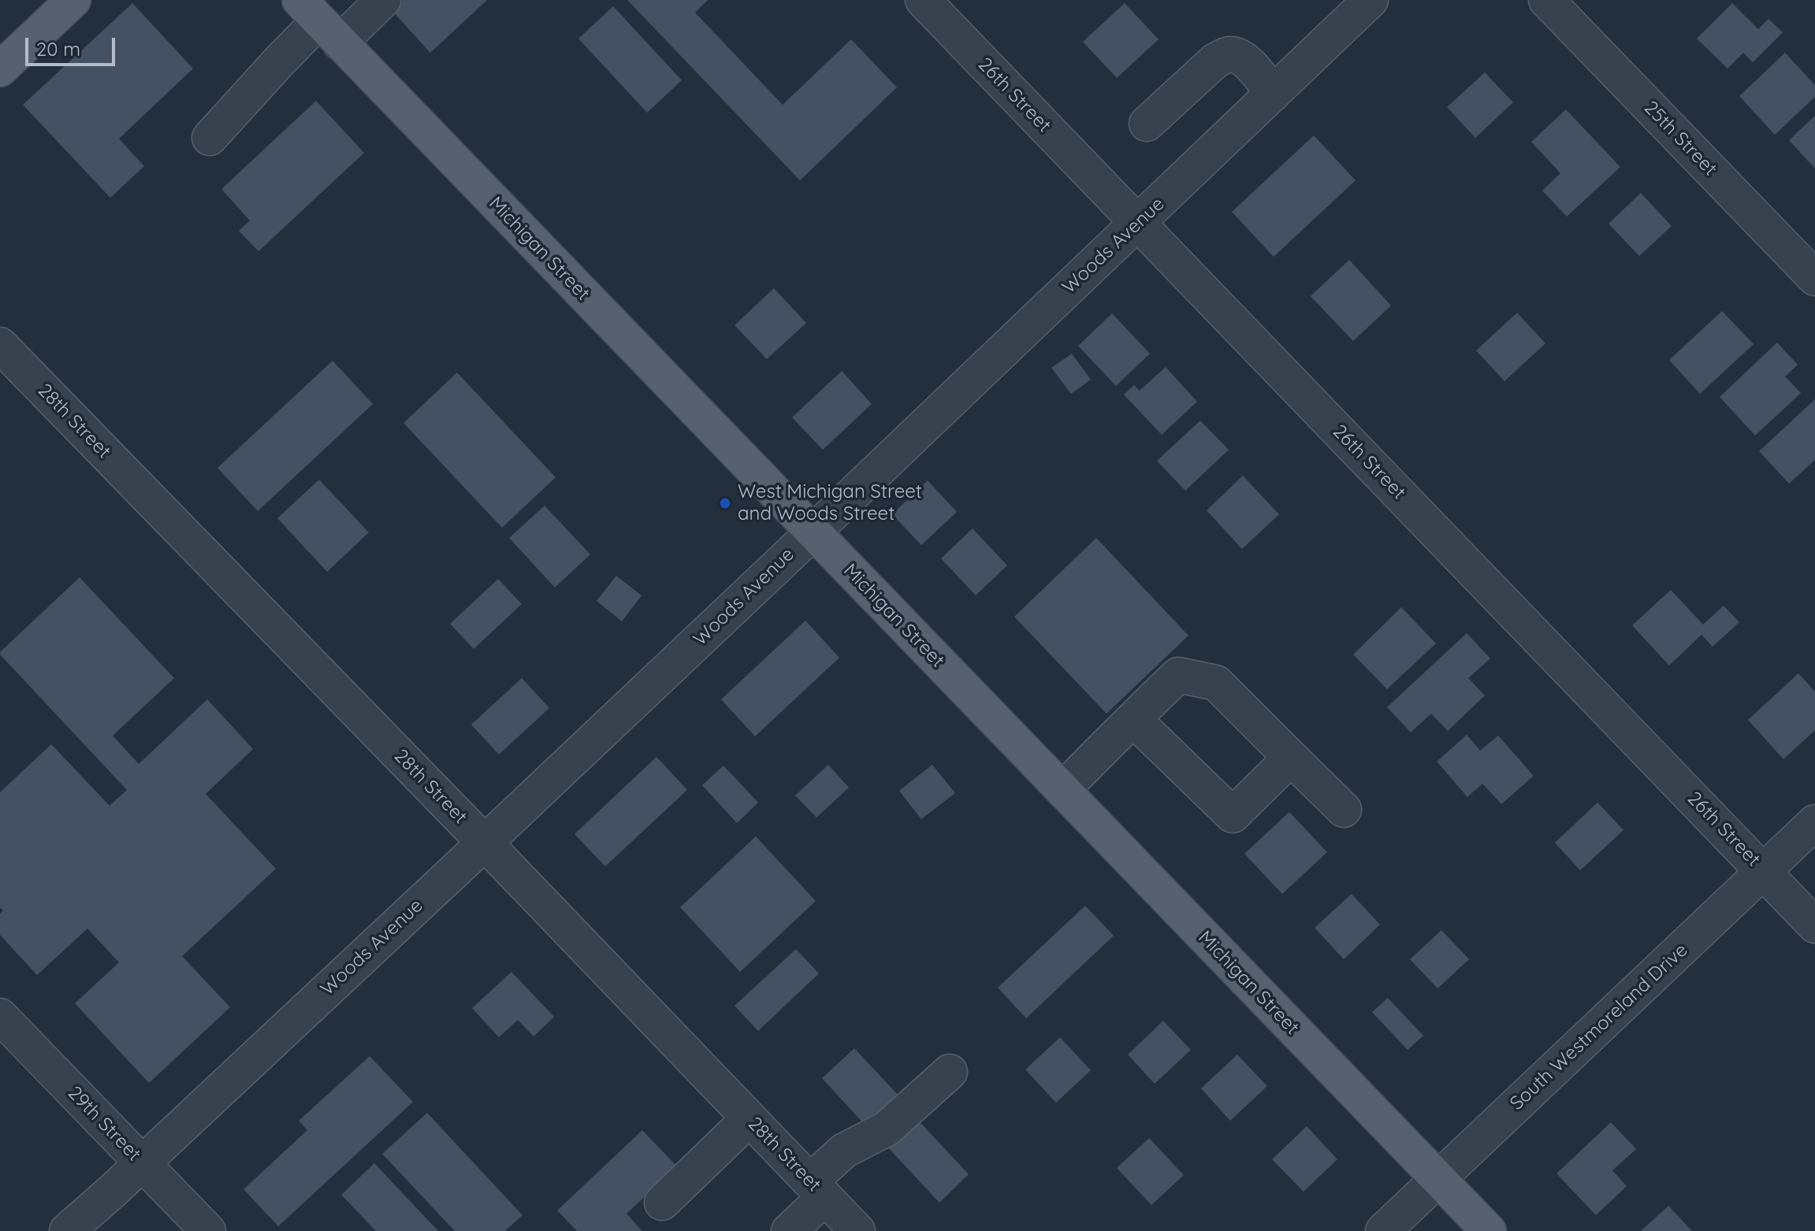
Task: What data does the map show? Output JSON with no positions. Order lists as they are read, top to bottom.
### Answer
{
  "streets": {
    "main road": ["Michigan Street"],
    "street": [
      "26th Street",
      "25th Street",
      "Woods Avenue",
      "28th Street",
      "South Westmoreland Drive",
      "29th Street"
    ]
  },
  "crossings": [
    ["26th Street", "Woods Avenue"],
    ["26th Street", "South Westmoreland Drive"],
    ["Woods Avenue", "Michigan Street"],
    ["Woods Avenue", "28th Street"],
    ["Woods Avenue", "29th Street"],
    ["Michigan Street", "South Westmoreland Drive"]
  ],
  "places": ["West Michigan Street and Woods Street"],
  "scale_bar": "20 m"
}
